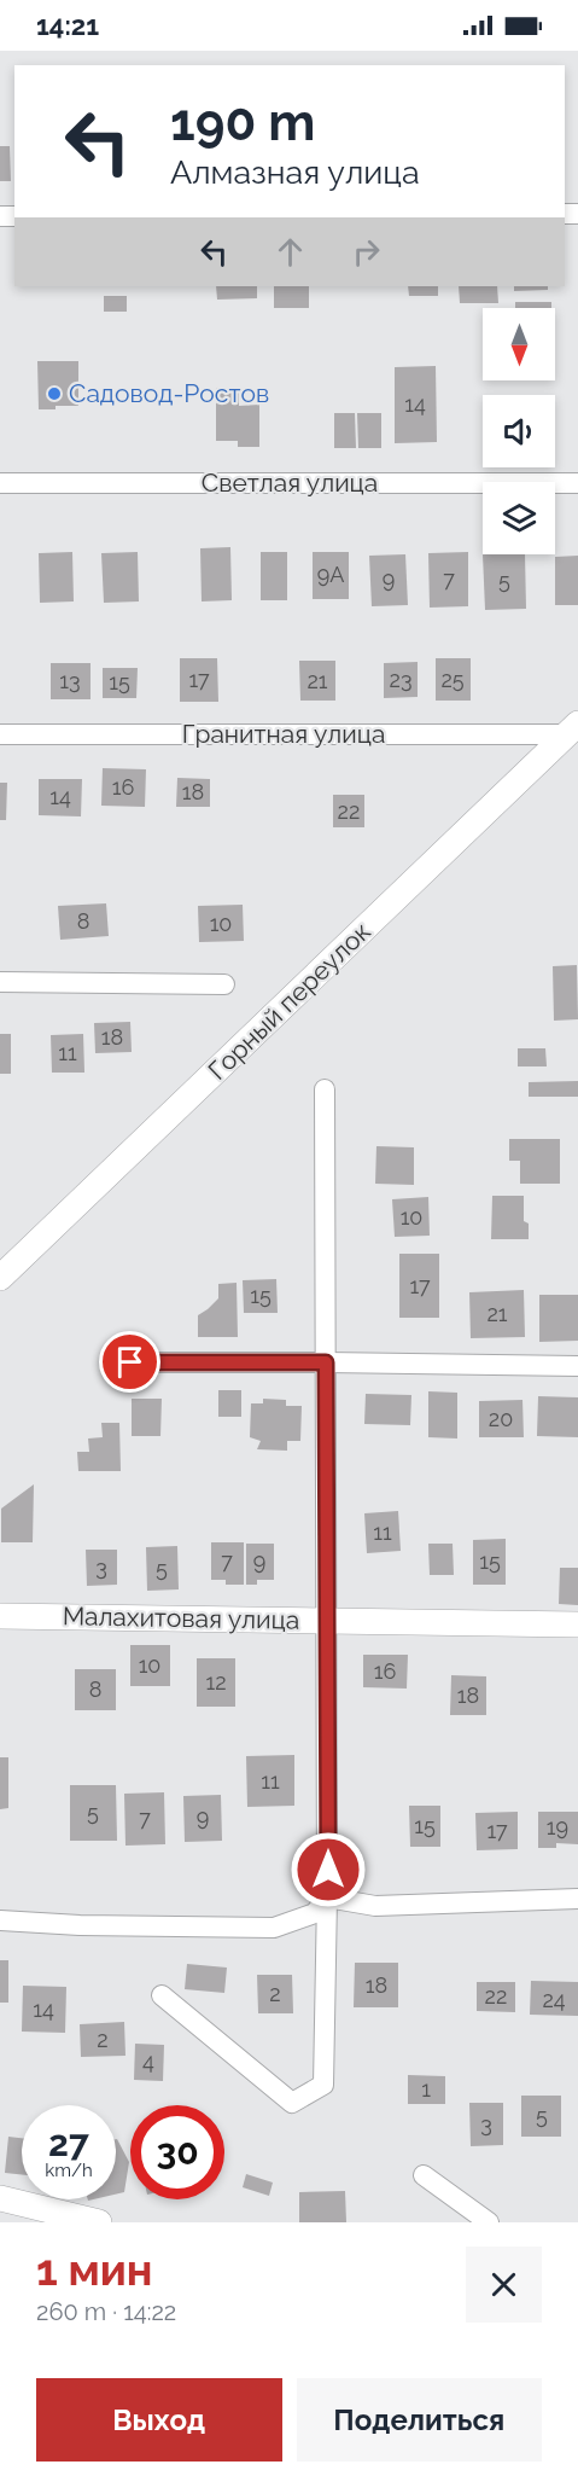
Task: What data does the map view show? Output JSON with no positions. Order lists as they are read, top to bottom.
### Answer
{
  "streets": {
    "street": [
      "Светлая улица",
      "Гранитная улица",
      "Горный переулок",
      "Малахитовая улица"
    ]
  },
  "crossings": [
    ["Гранитная улица", "Горный переулок"]
  ],
  "places": ["Садовод-Ростов"],
  "house_numbers": [
    "14",
    "9А",
    "9",
    "7",
    "5",
    "17",
    "23",
    "25",
    "13",
    "21",
    "15",
    "16",
    "18",
    "14",
    "22",
    "8",
    "10",
    "18",
    "11",
    "10",
    "17",
    "15",
    "21",
    "20",
    "11",
    "7",
    "9",
    "15",
    "3",
    "5",
    "10",
    "16",
    "12",
    "8",
    "18",
    "11",
    "5",
    "9",
    "7",
    "15",
    "19",
    "17",
    "18",
    "2",
    "22",
    "24",
    "14",
    "2",
    "4",
    "1",
    "5",
    "3"
  ],
  "north": "bottom",
  "page": {
    "status": "14:21",
    "turn": ["190 m", "Алмазная улица"],
    "speed": "27 km/h",
    "limit": "30",
    "heading": ["1 мин", "260 m · 14:22"],
    "buttons": ["Выход", "Поделиться"]
  }
}
